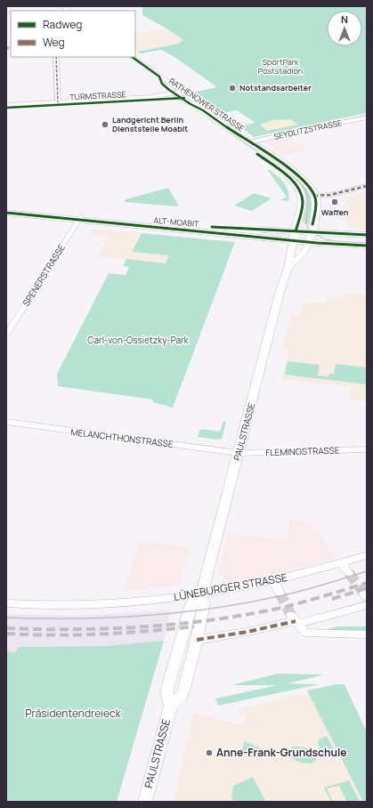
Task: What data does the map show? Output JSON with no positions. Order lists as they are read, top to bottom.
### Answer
{
  "streets": {
    "main road": ["TURMSTRASSE", "RATHENOWER STRASSE", "ALT-MOABIT"],
    "street": [
      "SEYDLITZSTRASSE",
      "SPENERSTRASSE",
      "PAULSTRASSE",
      "MELANCHTHONSTRASSE",
      "FLEMINGSTRASSE",
      "LÜNEBURGER STRASSE"
    ]
  },
  "crossings": [
    ["TURMSTRASSE", "RATHENOWER STRASSE"],
    ["RATHENOWER STRASSE", "SEYDLITZSTRASSE"],
    ["RATHENOWER STRASSE", "ALT-MOABIT"],
    ["RATHENOWER STRASSE", "PAULSTRASSE"],
    ["ALT-MOABIT", "SPENERSTRASSE"],
    ["ALT-MOABIT", "PAULSTRASSE"],
    ["PAULSTRASSE", "MELANCHTHONSTRASSE"],
    ["PAULSTRASSE", "FLEMINGSTRASSE"],
    ["PAULSTRASSE", "LÜNEBURGER STRASSE"],
    ["MELANCHTHONSTRASSE", "FLEMINGSTRASSE"]
  ],
  "parks": ["SportPark Poststadion", "Carl-von-Ossietzky-Park", "Präsidentendreieck"],
  "places": [
    "Notstandsarbeiter",
    "Landgericht Berlin Dienststelle Moabit",
    "Waffen",
    "Anne-Frank-Grundschule"
  ],
  "legend": ["Radweg", "Weg"],
  "north": "top"
}
